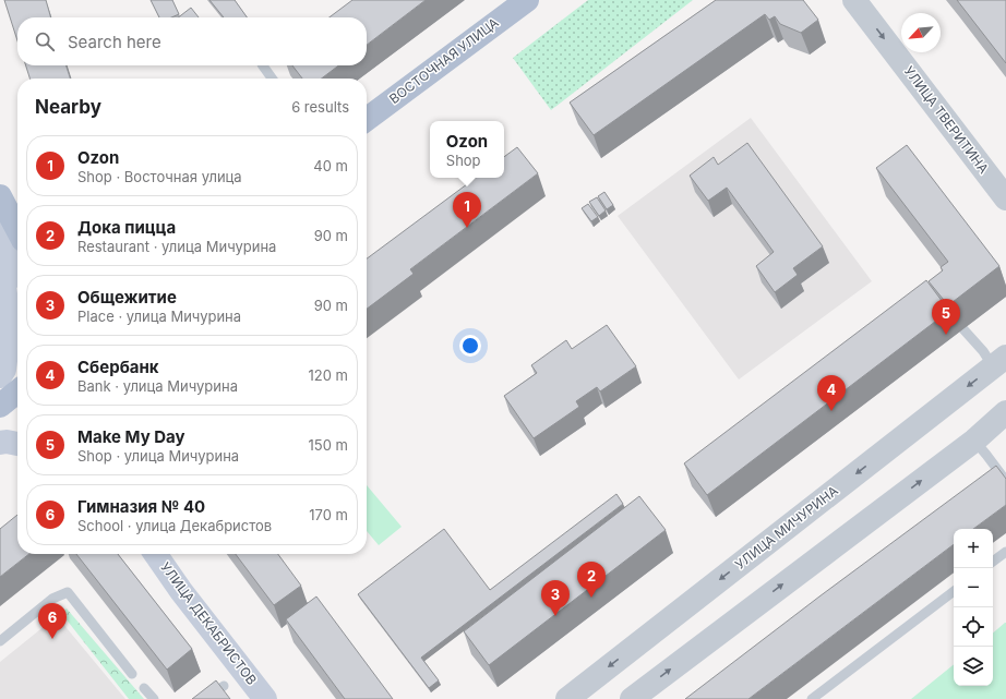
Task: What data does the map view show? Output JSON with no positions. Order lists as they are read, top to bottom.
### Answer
{
  "streets": {
    "main road": ["ВОСТОЧНАЯ УЛИЦА", "УЛИЦА ДЕКАБРИСТОВ"],
    "street": ["УЛИЦА ТВЕРИТИНА", "УЛИЦА МИЧУРИНА"]
  },
  "one_way": ["УЛИЦА ТВЕРИТИНА"],
  "north": "bottom left",
  "page": {
    "search": "Search here",
    "heading": ["Nearby", "6 results"],
    "popup": ["Ozon", "Shop"],
    "list": [
      {
        "mark": "1",
        "name": "Ozon",
        "note": "Shop · Восточная улица",
        "value": "40 m"
      },
      {
        "mark": "2",
        "name": "Дока пицца",
        "note": "Restaurant · улица Мичурина",
        "value": "90 m"
      },
      {
        "mark": "3",
        "name": "Общежитие",
        "note": "Place · улица Мичурина",
        "value": "90 m"
      },
      {
        "mark": "4",
        "name": "Сбербанк",
        "note": "Bank · улица Мичурина",
        "value": "120 m"
      },
      {
        "mark": "5",
        "name": "Make My Day",
        "note": "Shop · улица Мичурина",
        "value": "150 m"
      },
      {
        "mark": "6",
        "name": "Гимназия № 40",
        "note": "School · улица Декабристов",
        "value": "170 m"
      }
    ],
    "pins": [
      "1",
      "5",
      "4",
      "2",
      "3",
      "6"
    ],
    "map_buttons": ["+", "−"]
  }
}
